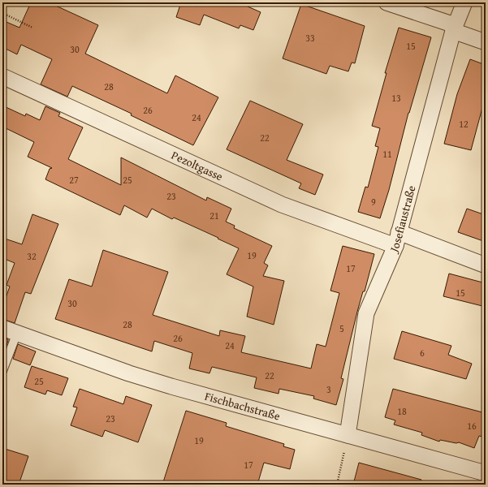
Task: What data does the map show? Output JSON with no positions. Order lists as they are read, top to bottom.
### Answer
{
  "streets": {
    "street": ["Pezoltgasse", "Josefiaustraße", "Fischbachstraße"]
  },
  "crossings": [
    ["Pezoltgasse", "Josefiaustraße"],
    ["Josefiaustraße", "Fischbachstraße"]
  ],
  "house_numbers": [
    "33",
    "15",
    "30",
    "28",
    "13",
    "26",
    "24",
    "12",
    "22",
    "11",
    "27",
    "25",
    "23",
    "9",
    "21",
    "19",
    "32",
    "17",
    "15",
    "30",
    "28",
    "5",
    "26",
    "24",
    "6",
    "22",
    "25",
    "3",
    "18",
    "23",
    "16",
    "19",
    "17"
  ]
}
